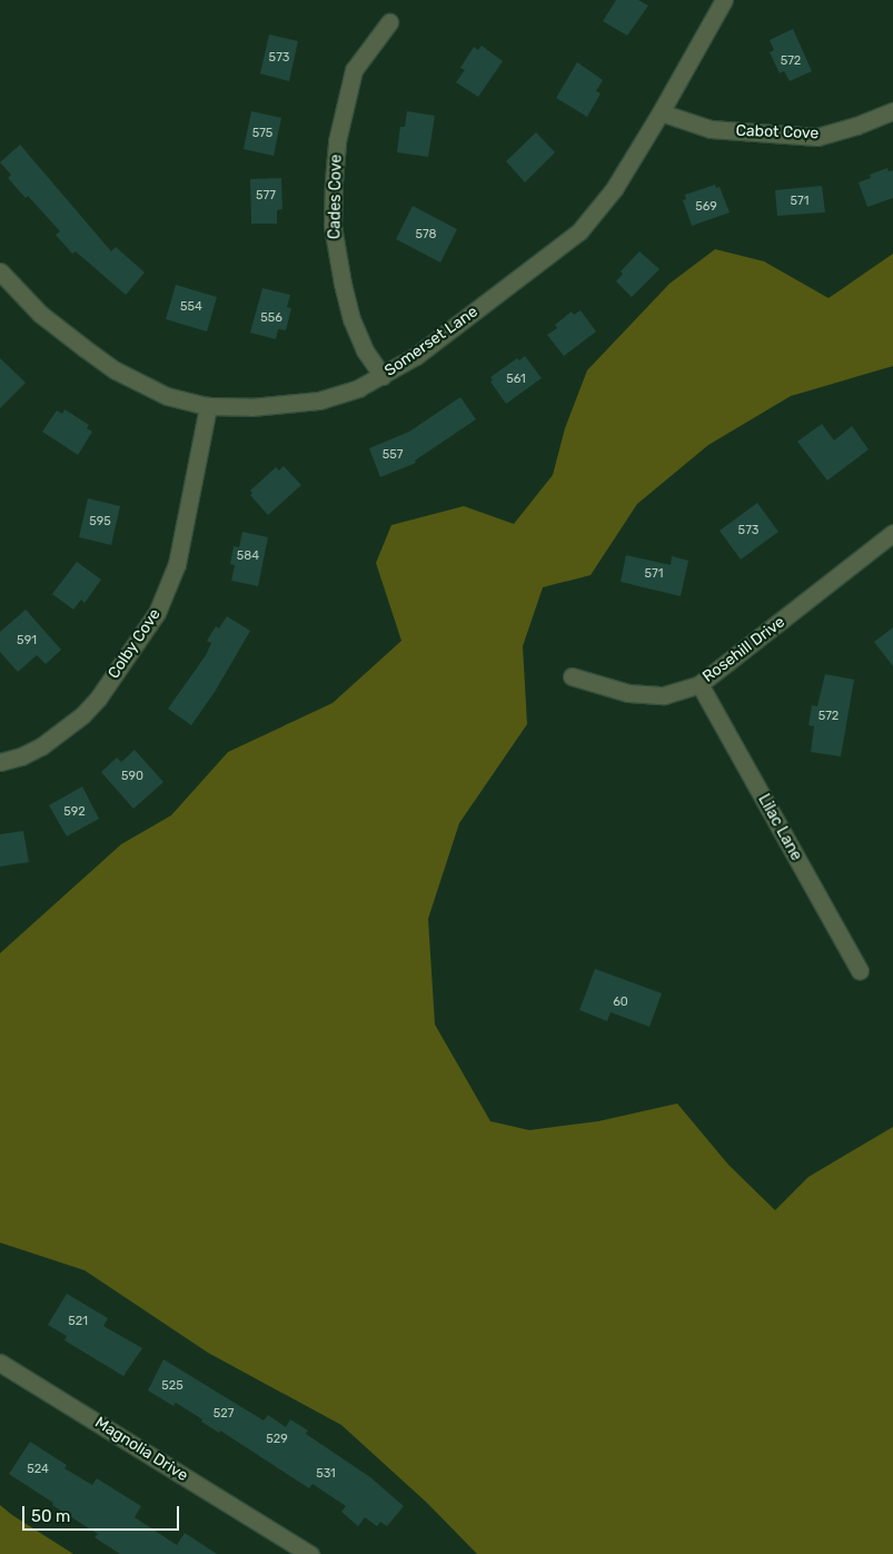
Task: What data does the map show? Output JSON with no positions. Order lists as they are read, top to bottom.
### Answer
{
  "streets": {
    "street": [
      "Cabot Cove",
      "Cades Cove",
      "Somerset Lane",
      "Colby Cove",
      "Rosehill Drive",
      "Lilac Lane",
      "Magnolia Drive"
    ]
  },
  "crossings": [
    ["Cabot Cove", "Somerset Lane"],
    ["Cades Cove", "Somerset Lane"],
    ["Somerset Lane", "Colby Cove"],
    ["Rosehill Drive", "Lilac Lane"]
  ],
  "house_numbers": [
    "573",
    "572",
    "575",
    "577",
    "571",
    "569",
    "578",
    "554",
    "556",
    "561",
    "557",
    "595",
    "573",
    "584",
    "571",
    "591",
    "572",
    "590",
    "592",
    "60",
    "521",
    "525",
    "527",
    "529",
    "524",
    "531"
  ],
  "scale_bar": "50 m"
}
